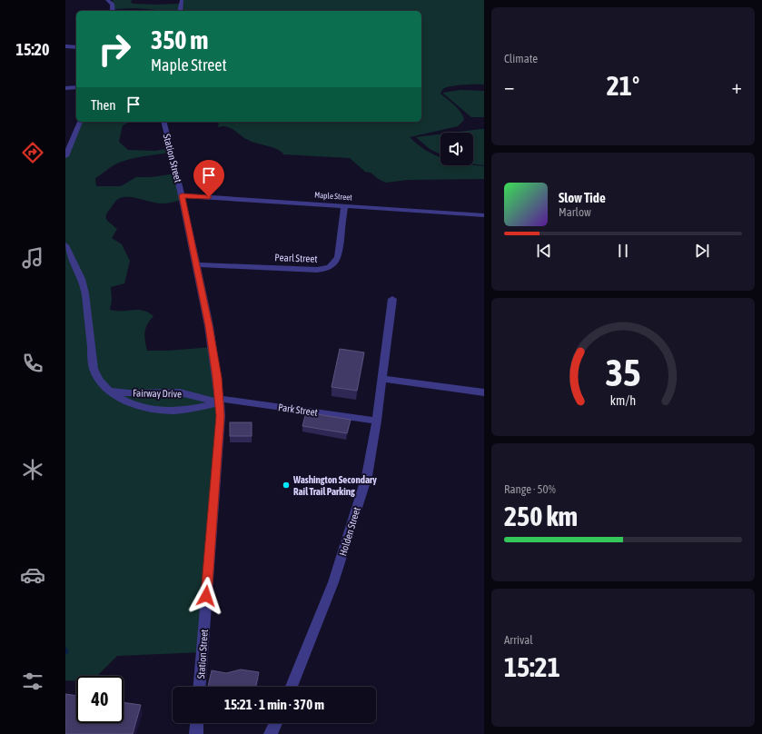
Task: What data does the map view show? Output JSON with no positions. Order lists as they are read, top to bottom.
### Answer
{
  "streets": {
    "street": [
      "Station Street",
      "Maple Street",
      "Pearl Street",
      "Fairway Drive",
      "Park Street",
      "Holden Street"
    ]
  },
  "crossings": [
    ["Station Street", "Maple Street"],
    ["Station Street", "Pearl Street"],
    ["Station Street", "Fairway Drive"],
    ["Station Street", "Park Street"],
    ["Maple Street", "Pearl Street"],
    ["Fairway Drive", "Park Street"],
    ["Park Street", "Holden Street"]
  ],
  "places": ["Washington Secondary Rail Trail Parking"],
  "page": {
    "tabs": "15:20",
    "tile": [
      "Climate",
      ["Range · 50%", "250 km"],
      ["Arrival", "15:21"]
    ],
    "turn": ["350 m", "Maple Street"],
    "heat": ["−", "21°", "+"],
    "then": "Then",
    "song": ["Slow Tide", "Marlow"],
    "limit": "40",
    "trip": "15:21 · 1 min · 370 m",
    "gauge": ["35", "km/h"]
  }
}
